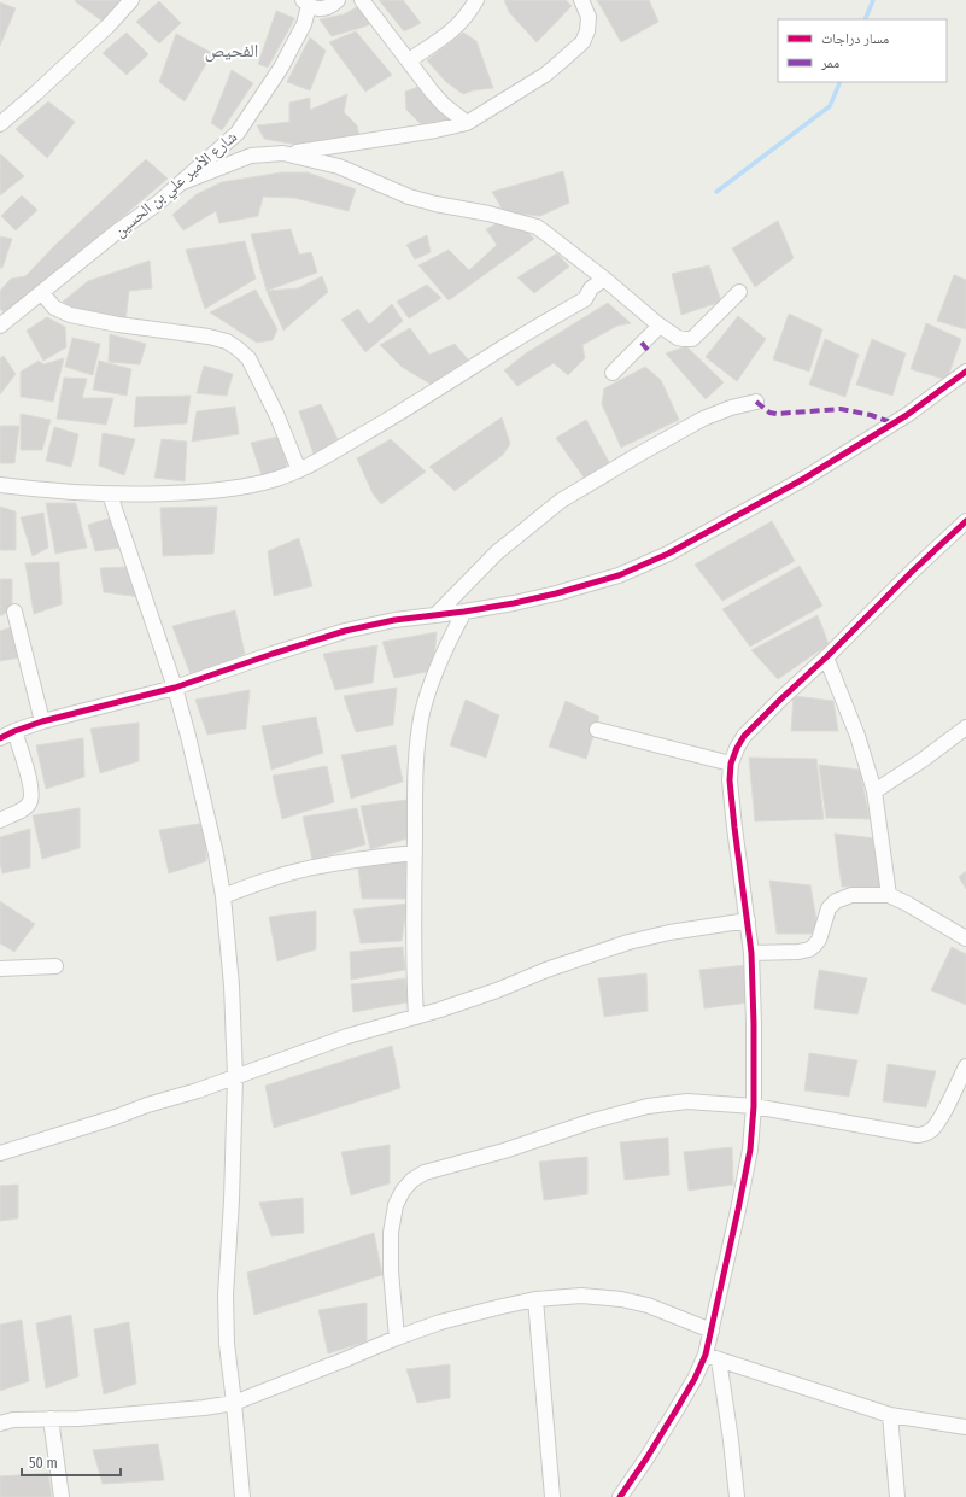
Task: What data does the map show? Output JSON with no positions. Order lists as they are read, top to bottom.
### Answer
{
  "streets": {
    "street": ["شارع الأمير علي بن الحسين"]
  },
  "districts": ["الفحيص"],
  "legend": ["مسار دراجات", "ممر"],
  "scale_bar": "50 m"
}
